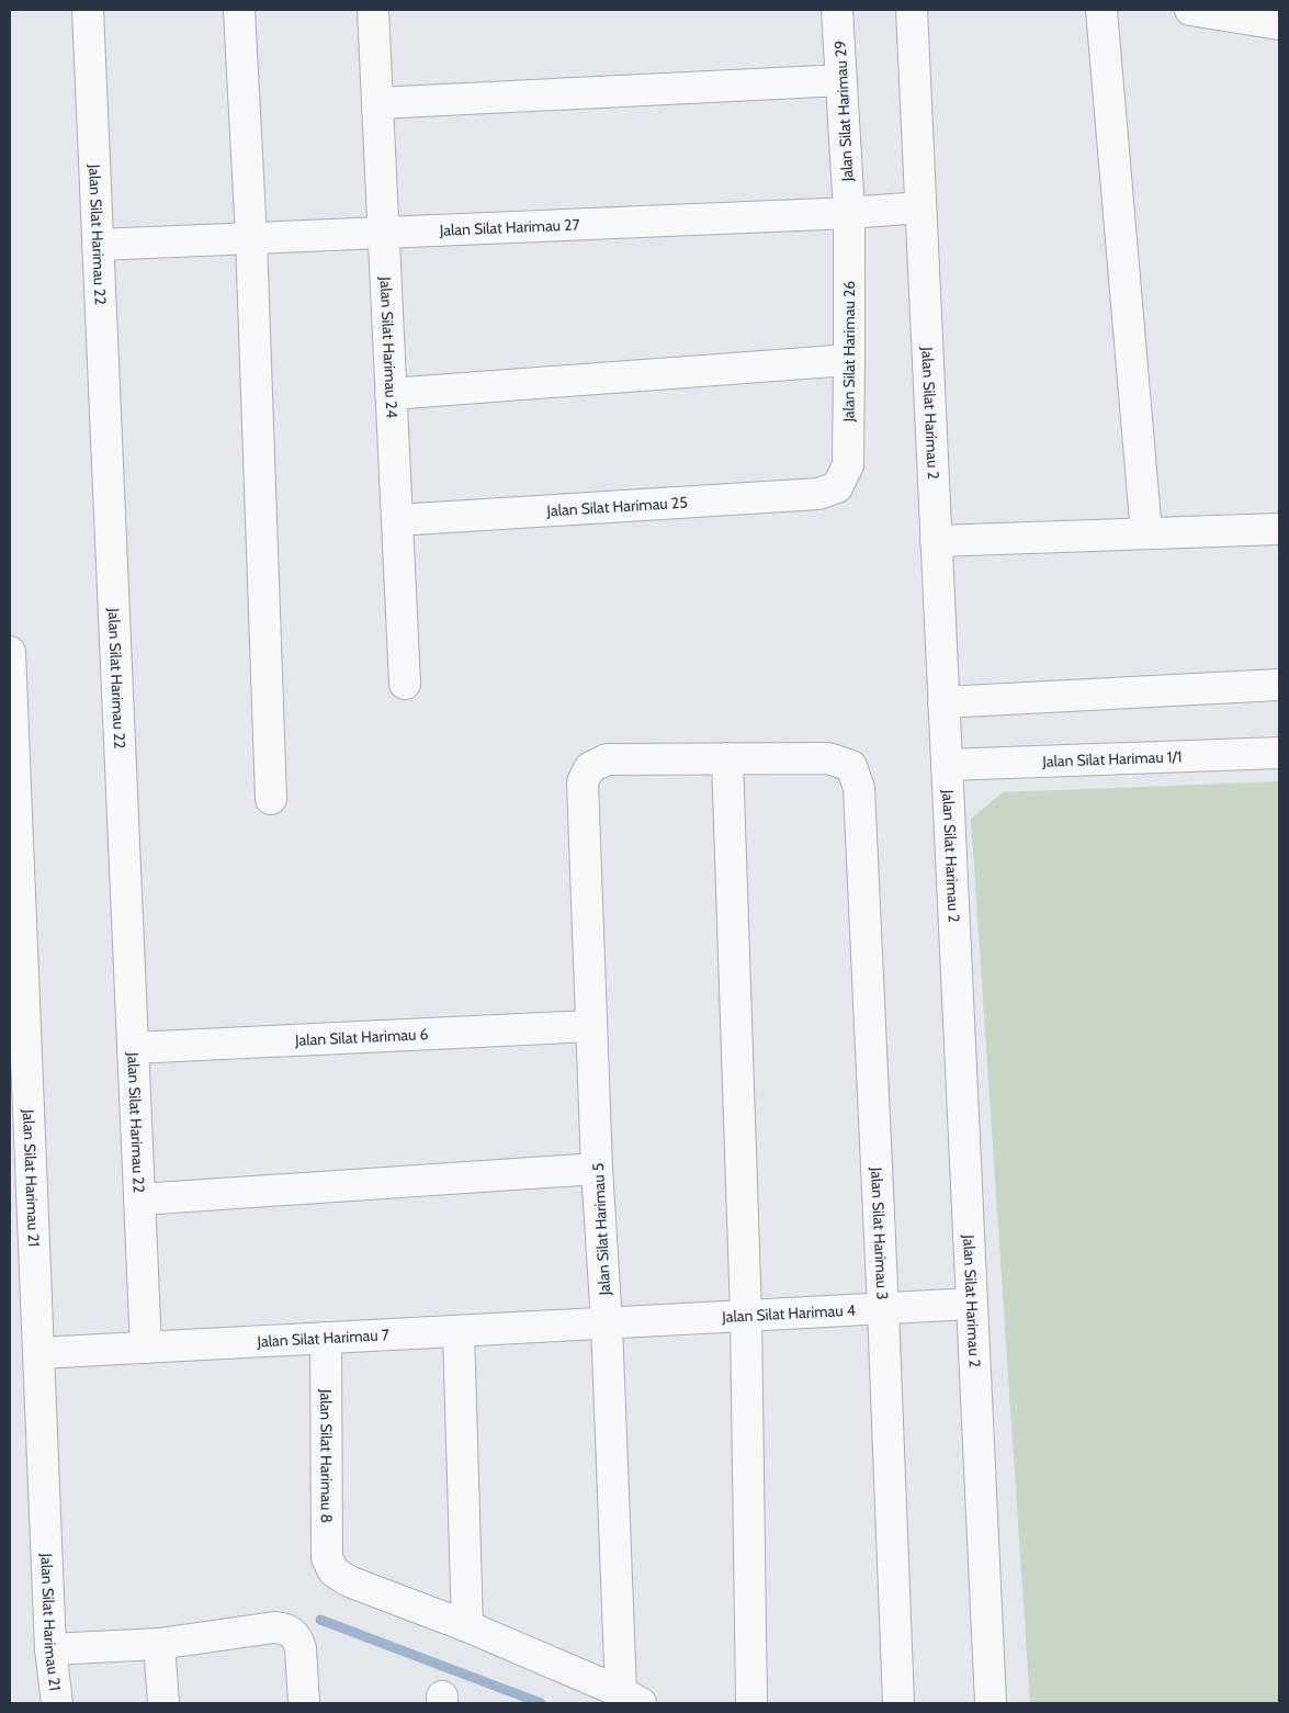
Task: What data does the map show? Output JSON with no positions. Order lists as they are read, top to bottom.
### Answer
{
  "streets": {
    "street": [
      "Jalan Silat Harimau 29",
      "Jalan Silat Harimau 27",
      "Jalan Silat Harimau 22",
      "Jalan Silat Harimau 24",
      "Jalan Silat Harimau 26",
      "Jalan Silat Harimau 2",
      "Jalan Silat Harimau 25",
      "Jalan Silat Harimau 1/1",
      "Jalan Silat Harimau 6",
      "Jalan Silat Harimau 21",
      "Jalan Silat Harimau 5",
      "Jalan Silat Harimau 3",
      "Jalan Silat Harimau 4",
      "Jalan Silat Harimau 7",
      "Jalan Silat Harimau 8"
    ]
  },
  "crossings": [
    ["Jalan Silat Harimau 29", "Jalan Silat Harimau 27"],
    ["Jalan Silat Harimau 29", "Jalan Silat Harimau 26"],
    ["Jalan Silat Harimau 27", "Jalan Silat Harimau 22"],
    ["Jalan Silat Harimau 27", "Jalan Silat Harimau 24"],
    ["Jalan Silat Harimau 27", "Jalan Silat Harimau 26"],
    ["Jalan Silat Harimau 27", "Jalan Silat Harimau 2"],
    ["Jalan Silat Harimau 22", "Jalan Silat Harimau 6"],
    ["Jalan Silat Harimau 22", "Jalan Silat Harimau 7"],
    ["Jalan Silat Harimau 24", "Jalan Silat Harimau 25"],
    ["Jalan Silat Harimau 26", "Jalan Silat Harimau 25"],
    ["Jalan Silat Harimau 2", "Jalan Silat Harimau 1/1"],
    ["Jalan Silat Harimau 2", "Jalan Silat Harimau 4"],
    ["Jalan Silat Harimau 6", "Jalan Silat Harimau 5"],
    ["Jalan Silat Harimau 21", "Jalan Silat Harimau 7"],
    ["Jalan Silat Harimau 5", "Jalan Silat Harimau 3"],
    ["Jalan Silat Harimau 5", "Jalan Silat Harimau 4"],
    ["Jalan Silat Harimau 5", "Jalan Silat Harimau 7"],
    ["Jalan Silat Harimau 3", "Jalan Silat Harimau 4"],
    ["Jalan Silat Harimau 4", "Jalan Silat Harimau 7"],
    ["Jalan Silat Harimau 7", "Jalan Silat Harimau 8"]
  ]
}
